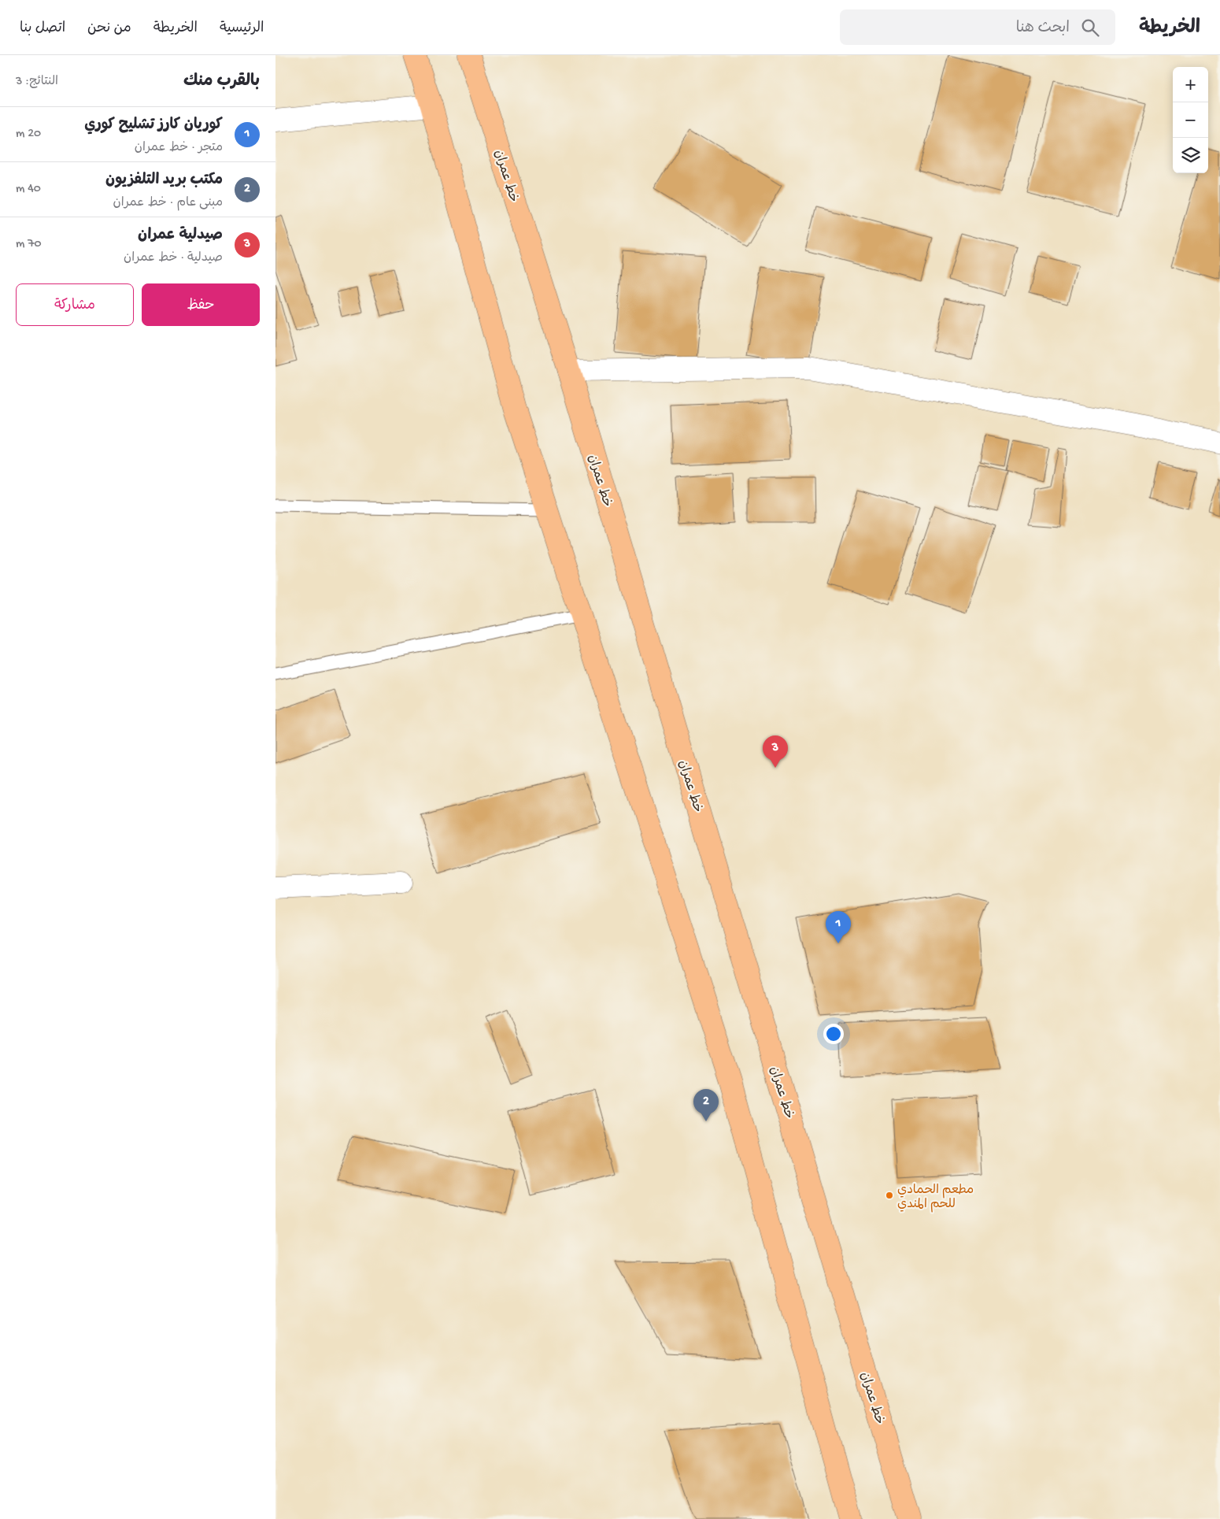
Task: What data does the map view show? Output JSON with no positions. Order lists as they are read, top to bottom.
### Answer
{
  "streets": {
    "main road": ["خط عمران"]
  },
  "places": ["مطعم الحمادي للحم المندي"],
  "page": {
    "header": "الخريطة",
    "search": "ابحث هنا",
    "nav": [
      "الرئيسية",
      "الخريطة",
      "من نحن",
      "اتصل بنا"
    ],
    "heading": ["بالقرب منك", "النتائج: 3"],
    "map_buttons": ["+", "−"],
    "list": [
      {
        "mark": "1",
        "name": "كوريان كارز تشليح كوري",
        "note": "متجر · خط عمران",
        "value": "20 m"
      },
      {
        "mark": "2",
        "name": "مكتب بريد التلفزيون",
        "note": "مبنى عام · خط عمران",
        "value": "40 m"
      },
      {
        "mark": "3",
        "name": "صيدلية عمران",
        "note": "صيدلية · خط عمران",
        "value": "70 m"
      }
    ],
    "buttons": ["حفظ", "مشاركة"],
    "pins": ["3", "1", "2"]
  }
}
